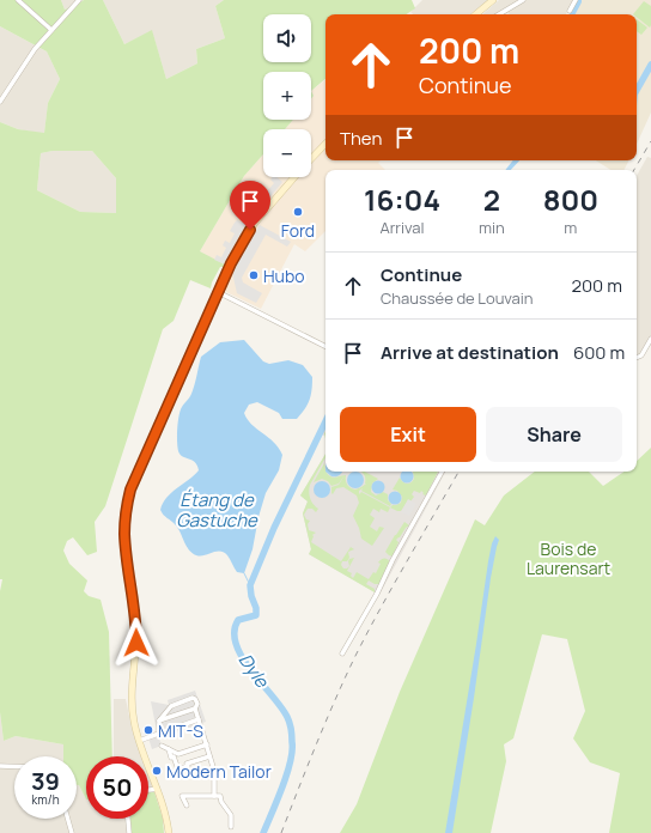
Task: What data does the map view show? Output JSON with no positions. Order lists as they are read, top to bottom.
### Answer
{
  "water": ["Étang de Gastuche", "Dyle"],
  "parks": ["Bois de Laurensart"],
  "places": [
    "Ford",
    "Hubo",
    "MIT-S",
    "Modern Tailor"
  ],
  "page": {
    "map_buttons": ["+", "−"],
    "turn": ["200 m", "Continue"],
    "then": "Then",
    "eta": [
      "16:04",
      "Arrival",
      "2",
      "min",
      "800",
      "m"
    ],
    "list": [
      {
        "name": "Continue",
        "note": "Chaussée de Louvain",
        "value": "200 m"
      },
      {
        "name": "Arrive at destination",
        "value": "600 m"
      }
    ],
    "buttons": ["Exit", "Share"],
    "speed": "39 km/h",
    "limit": "50"
  }
}
